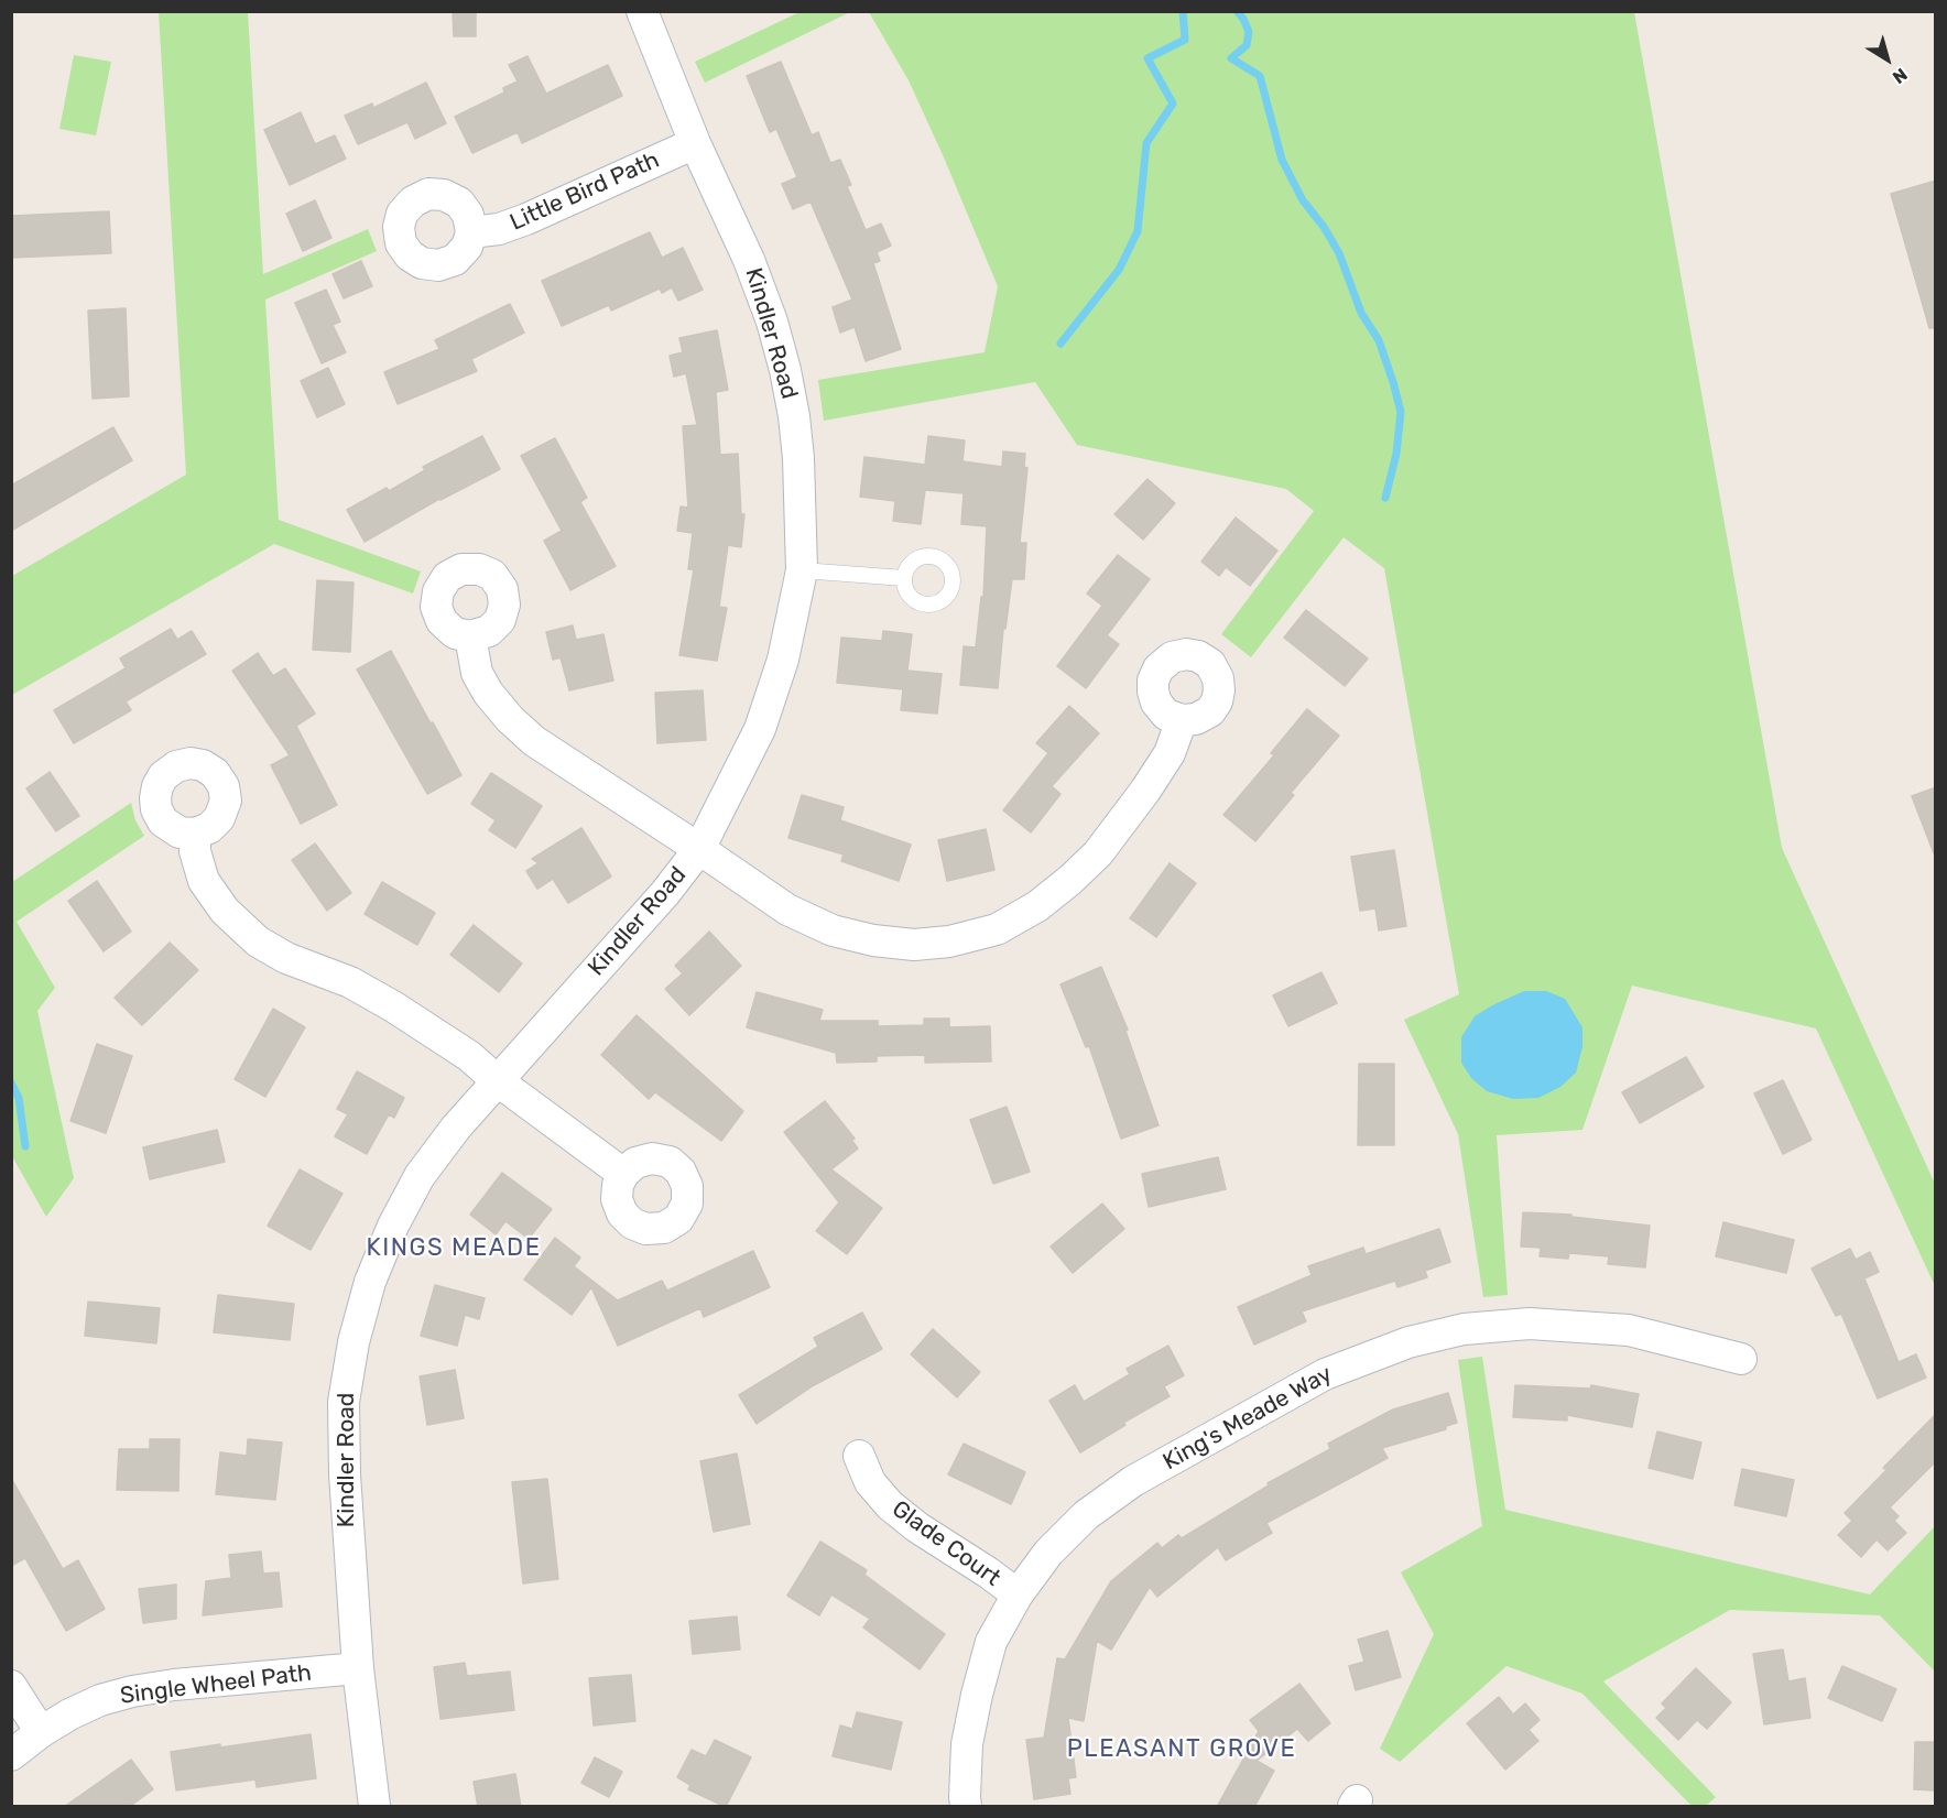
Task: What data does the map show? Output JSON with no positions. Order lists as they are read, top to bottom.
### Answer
{
  "streets": {
    "street": [
      "Little Bird Path",
      "Kindler Road",
      "King's Meade Way",
      "Glade Court",
      "Single Wheel Path"
    ]
  },
  "crossings": [
    ["Little Bird Path", "Kindler Road"],
    ["Kindler Road", "Single Wheel Path"],
    ["King's Meade Way", "Glade Court"]
  ],
  "districts": ["KINGS MEADE", "PLEASANT GROVE"],
  "north": "bottom right"
}
